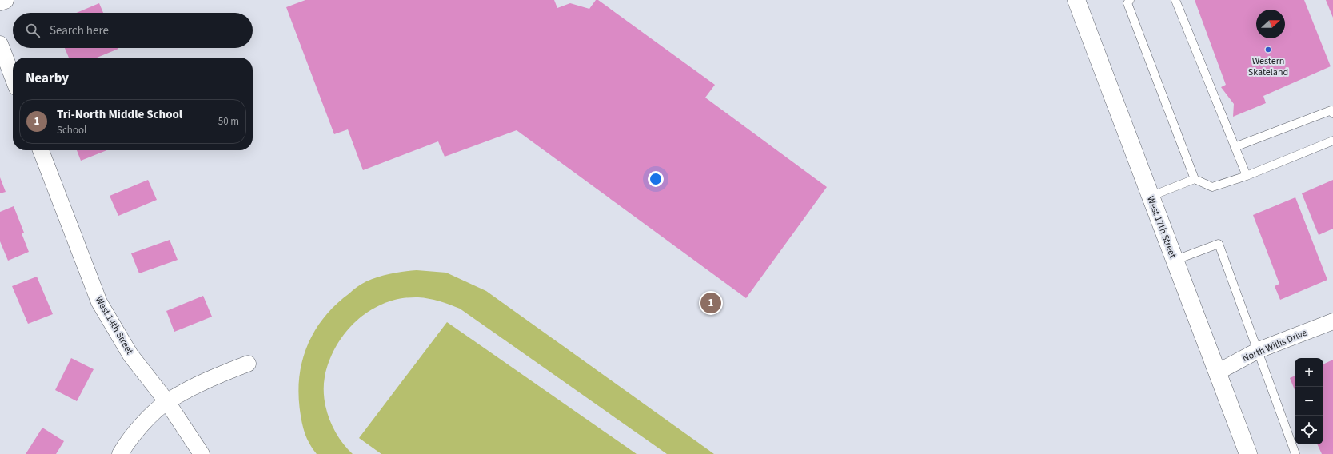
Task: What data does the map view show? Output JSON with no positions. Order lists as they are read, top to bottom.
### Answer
{
  "streets": {
    "main road": ["West 17th Street"],
    "street": ["West 14th Street", "North Willis Drive"]
  },
  "crossings": [
    ["West 17th Street", "North Willis Drive"]
  ],
  "places": ["Western Skateland"],
  "north": "right",
  "page": {
    "search": "Search here",
    "heading": "Nearby",
    "list": [
      {
        "mark": "1",
        "name": "Tri-North Middle School",
        "note": "School",
        "value": "50 m"
      }
    ],
    "pins": "1",
    "map_buttons": ["+", "−"]
  }
}
